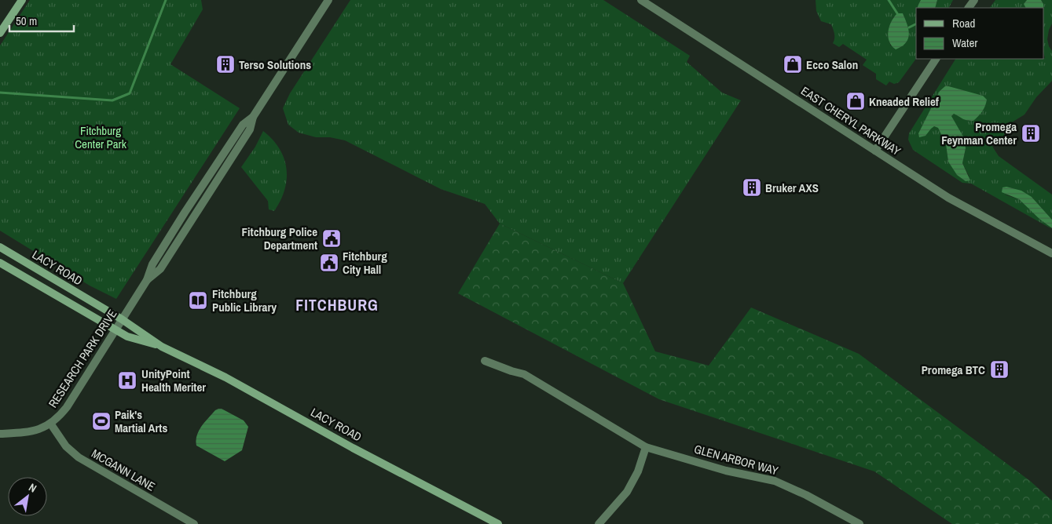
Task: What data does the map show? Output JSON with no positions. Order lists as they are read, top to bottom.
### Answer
{
  "streets": {
    "main road": ["LACY ROAD"],
    "street": [
      "EAST CHERYL PARKWAY",
      "RESEARCH PARK DRIVE",
      "GLEN ARBOR WAY",
      "MCGANN LANE"
    ]
  },
  "crossings": [
    ["LACY ROAD", "RESEARCH PARK DRIVE"],
    ["RESEARCH PARK DRIVE", "MCGANN LANE"]
  ],
  "districts": ["FITCHBURG"],
  "parks": ["Fitchburg Center Park"],
  "places": {
    "building": [
      "Terso Solutions",
      "Promega Feynman Center",
      "Bruker AXS",
      "Promega BTC"
    ],
    "shop": ["Ecco Salon", "Kneaded Relief"],
    "public building": ["Fitchburg Police Department", "Fitchburg City Hall"],
    "library": ["Fitchburg Public Library"],
    "hospital": ["UnityPoint Health Meriter"],
    "sports": ["Paik's Martial Arts"]
  },
  "legend": ["Road", "Water"],
  "scale_bar": "50 m",
  "north": "top right"
}
